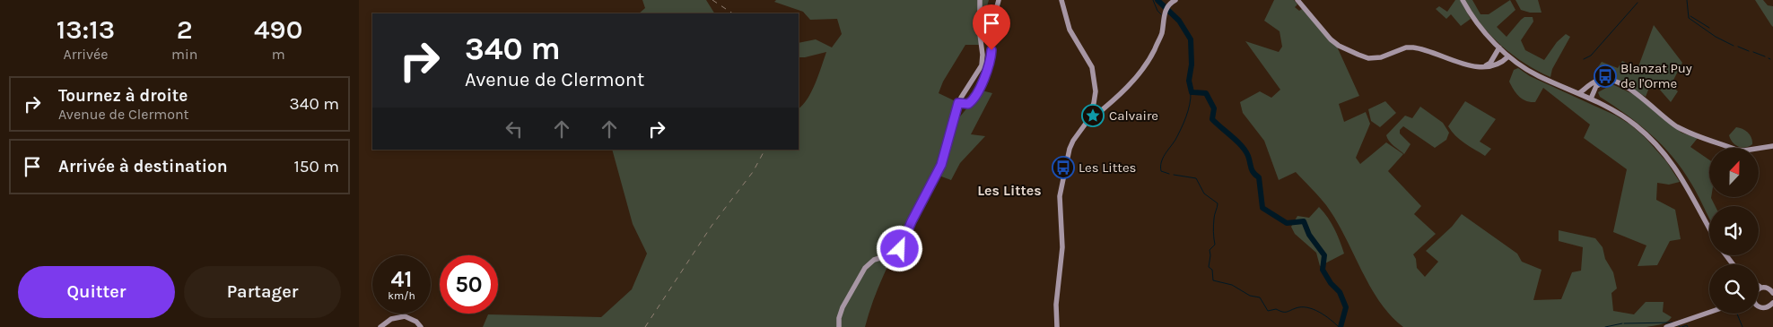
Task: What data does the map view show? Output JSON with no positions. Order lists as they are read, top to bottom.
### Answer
{
  "districts": ["Les Littes"],
  "places": {
    "bus stop": ["Blanzat Puy de l'Orme", "Les Littes"],
    "place": ["Calvaire"]
  },
  "north": "top",
  "page": {
    "eta": [
      "13:13",
      "Arrivée",
      "2",
      "min",
      "490",
      "m"
    ],
    "turn": ["340 m", "Avenue de Clermont"],
    "list": [
      {
        "name": "Tournez à droite",
        "note": "Avenue de Clermont",
        "value": "340 m"
      },
      {
        "name": "Arrivée à destination",
        "value": "150 m"
      }
    ],
    "speed": "41 km/h",
    "limit": "50",
    "buttons": ["Quitter", "Partager"]
  }
}
